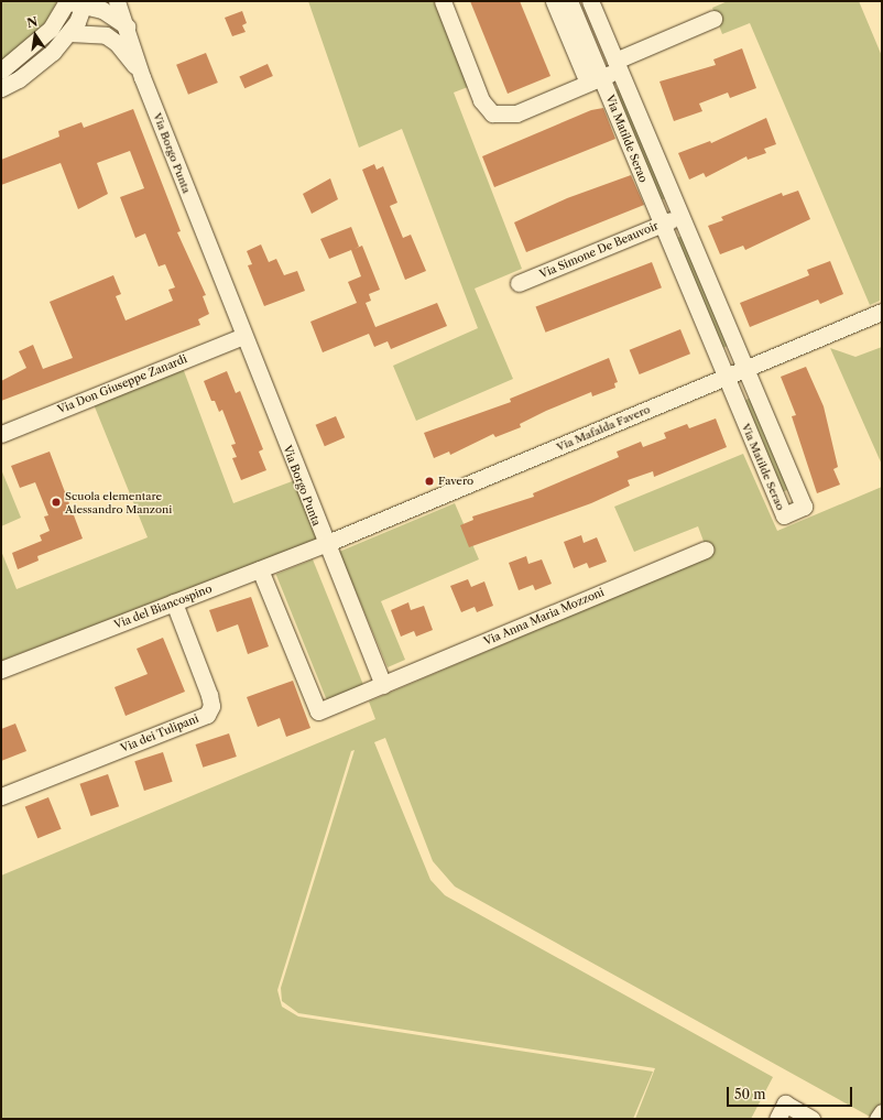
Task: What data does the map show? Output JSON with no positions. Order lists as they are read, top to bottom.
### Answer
{
  "streets": {
    "street": [
      "Via Matilde Serao",
      "Via Borgo Punta",
      "Via Simone De Beauvoir",
      "Via Don Giuseppe Zanardi",
      "Via Mafalda Favero",
      "Via del Biancospino",
      "Via Anna Maria Mozzoni",
      "Via dei Tulipani"
    ]
  },
  "crossings": [
    ["Via Matilde Serao", "Via Simone De Beauvoir"],
    ["Via Matilde Serao", "Via Mafalda Favero"],
    ["Via Borgo Punta", "Via Don Giuseppe Zanardi"],
    ["Via Borgo Punta", "Via Mafalda Favero"],
    ["Via Borgo Punta", "Via del Biancospino"],
    ["Via Borgo Punta", "Via Anna Maria Mozzoni"],
    ["Via Mafalda Favero", "Via del Biancospino"],
    ["Via del Biancospino", "Via dei Tulipani"]
  ],
  "places": ["Favero", "Scuola elementare Alessandro Manzoni"],
  "scale_bar": "50 m",
  "north": "top"
}
